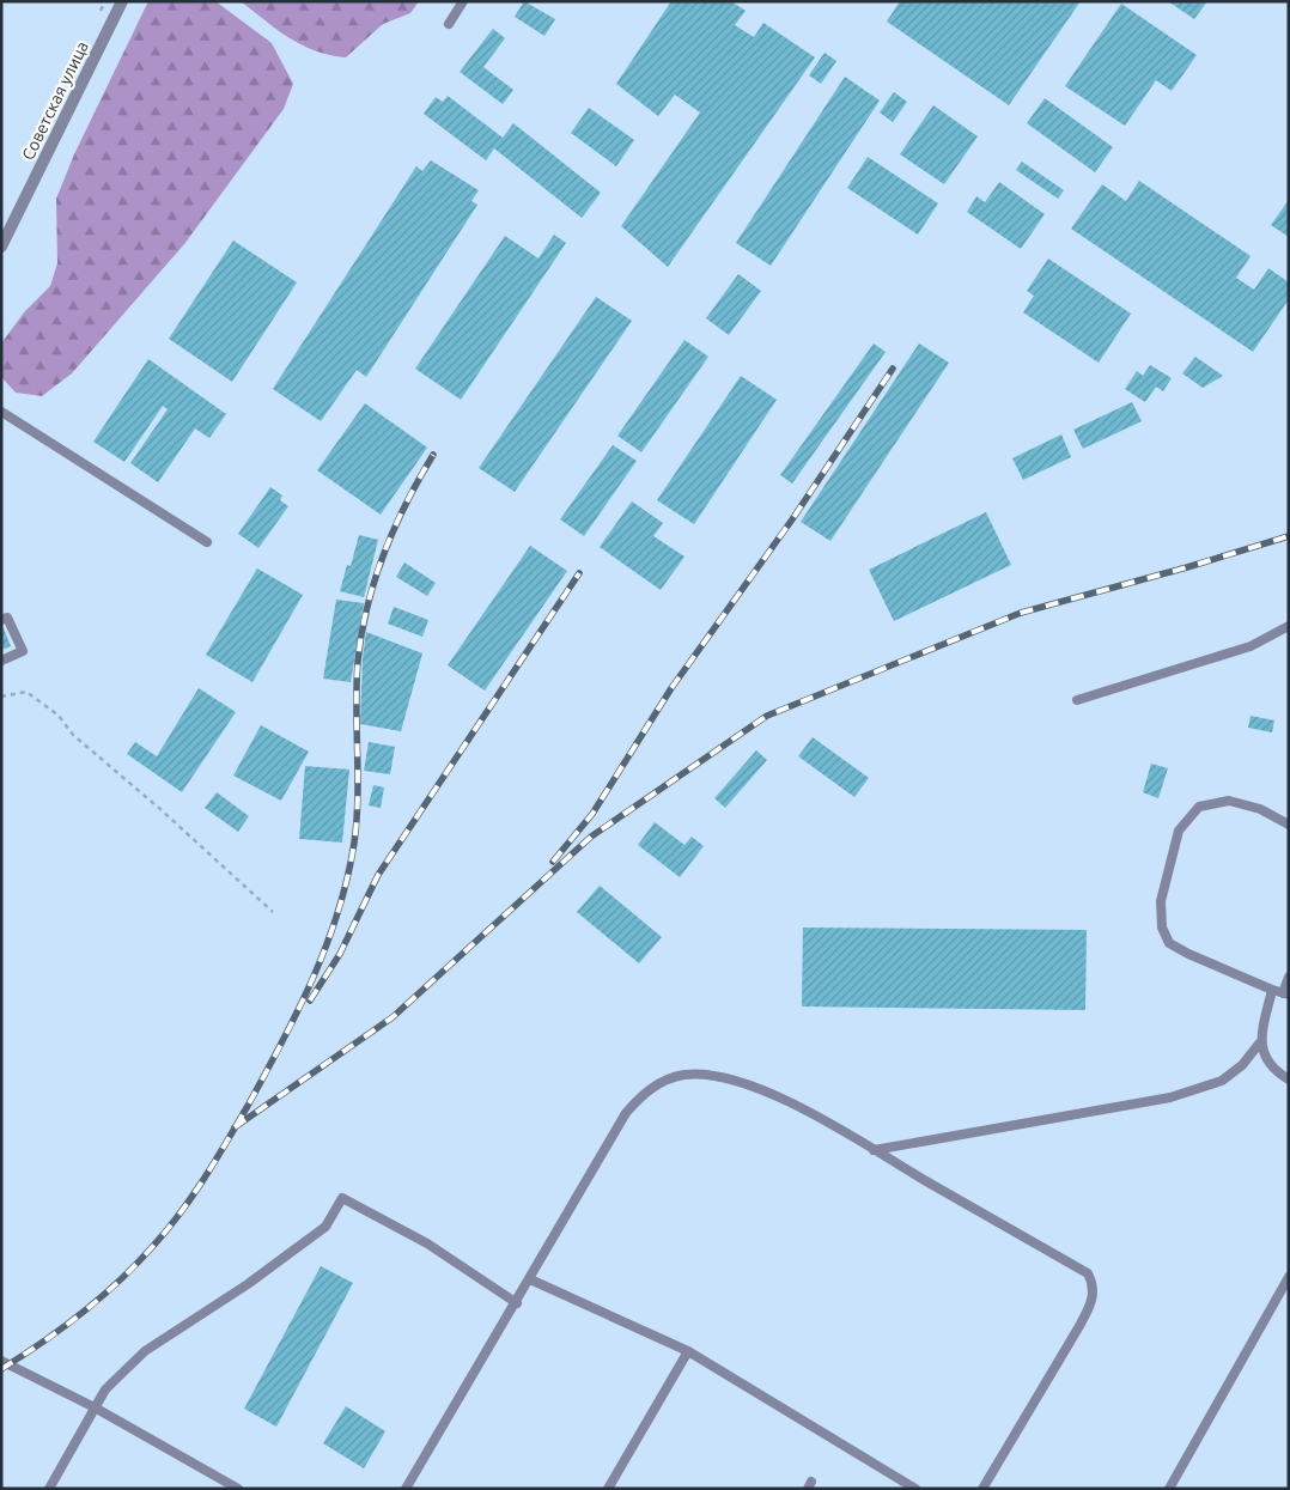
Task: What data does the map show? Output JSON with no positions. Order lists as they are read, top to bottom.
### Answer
{
  "streets": {
    "street": ["Советская улица"]
  }
}
